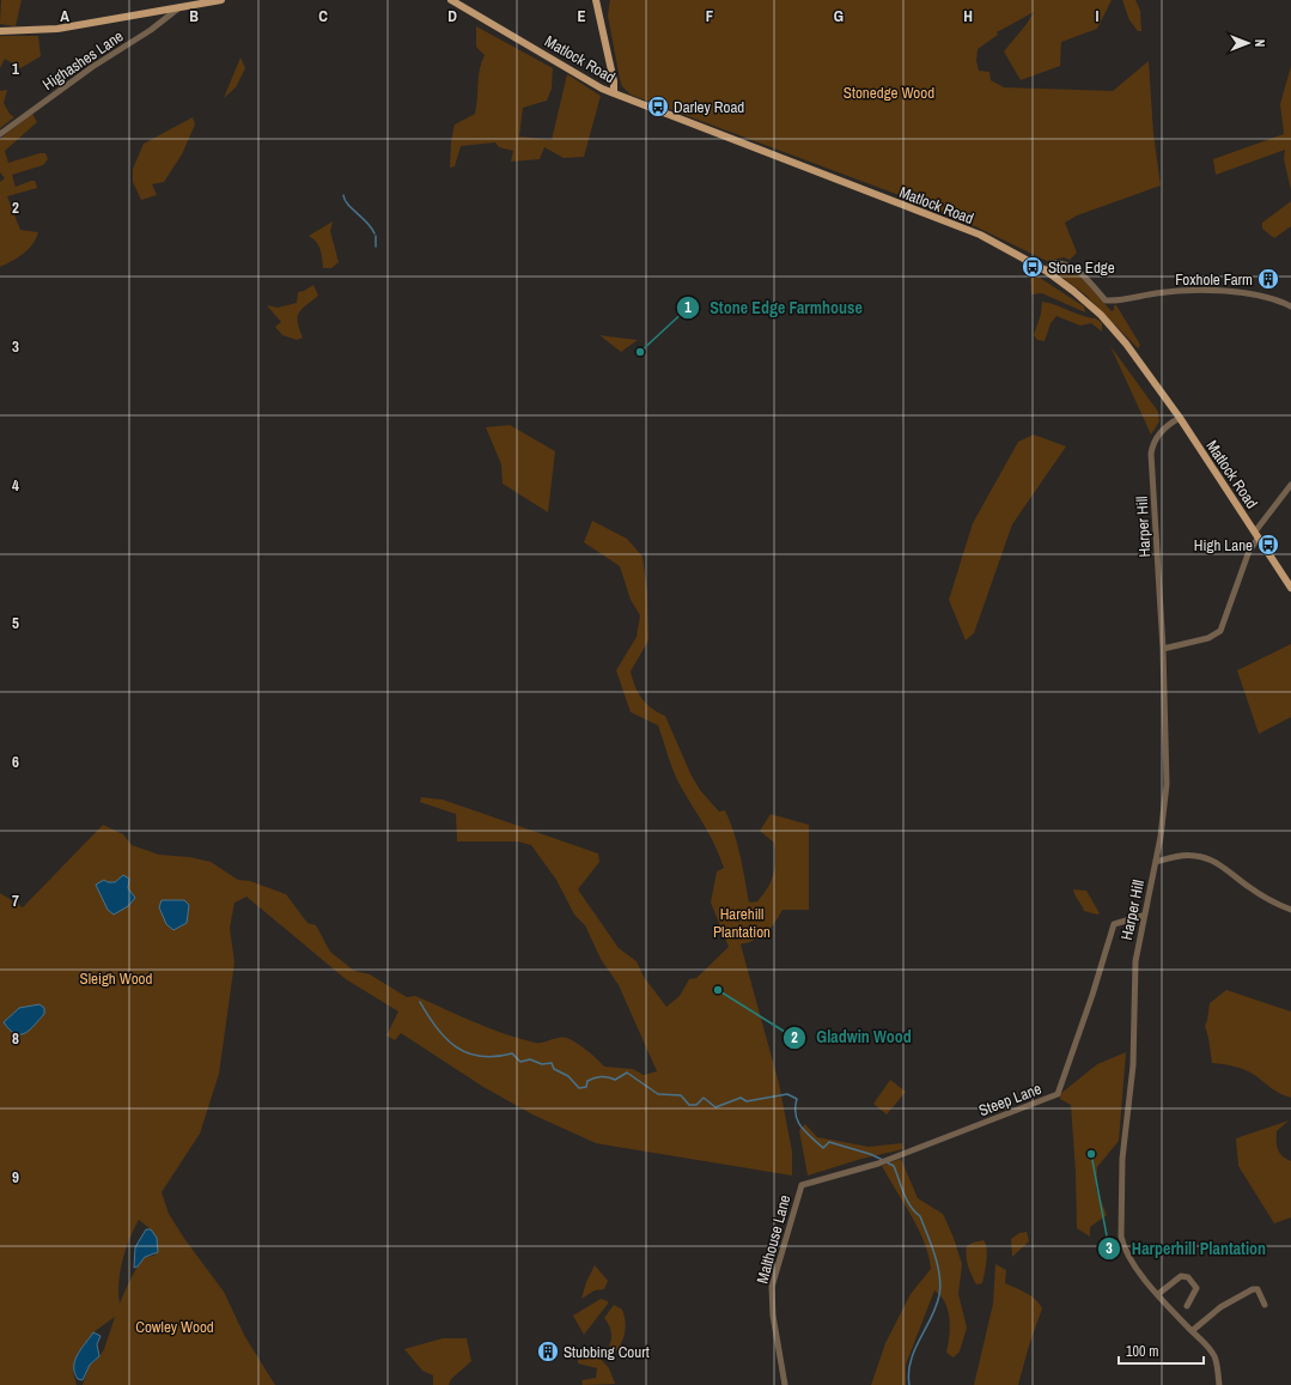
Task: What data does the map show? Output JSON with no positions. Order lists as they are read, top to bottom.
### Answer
{
  "streets": {
    "main road": ["Matlock Road"],
    "street": [
      "Highashes Lane",
      "Harper Hill",
      "Steep Lane",
      "Malthouse Lane"
    ]
  },
  "crossings": [
    ["Matlock Road", "Harper Hill"],
    ["Harper Hill", "Steep Lane"],
    ["Steep Lane", "Malthouse Lane"]
  ],
  "parks": [
    "Stonedge Wood",
    "Harehill Plantation",
    "Sleigh Wood",
    "Cowley Wood"
  ],
  "places": {
    "bus stop": ["Darley Road", "Stone Edge", "High Lane"],
    "building": ["Foxhole Farm", "Stubbing Court"],
    "other": ["Stone Edge Farmhouse", "Gladwin Wood", "Harperhill Plantation"]
  },
  "scale_bar": "100 m",
  "north": "right",
  "grid": {
    "columns": [
      "A",
      "B",
      "C",
      "D",
      "E",
      "F",
      "G",
      "H",
      "I"
    ],
    "rows": [
      "1",
      "2",
      "3",
      "4",
      "5",
      "6",
      "7",
      "8",
      "9"
    ]
  }
}
